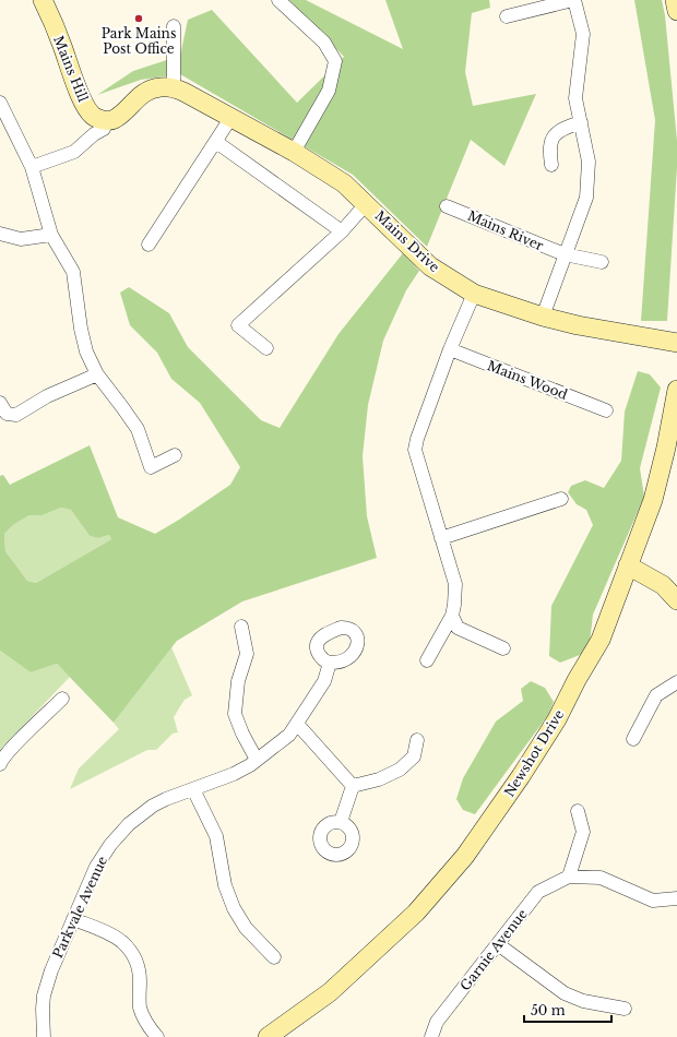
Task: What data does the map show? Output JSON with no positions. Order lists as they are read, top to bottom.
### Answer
{
  "streets": {
    "street": [
      "Mains Hill",
      "Mains River",
      "Mains Drive",
      "Mains Wood",
      "Newshot Drive",
      "Parkvale Avenue",
      "Garnie Avenue"
    ]
  },
  "places": ["Park Mains Post Office"],
  "scale_bar": "50 m"
}
